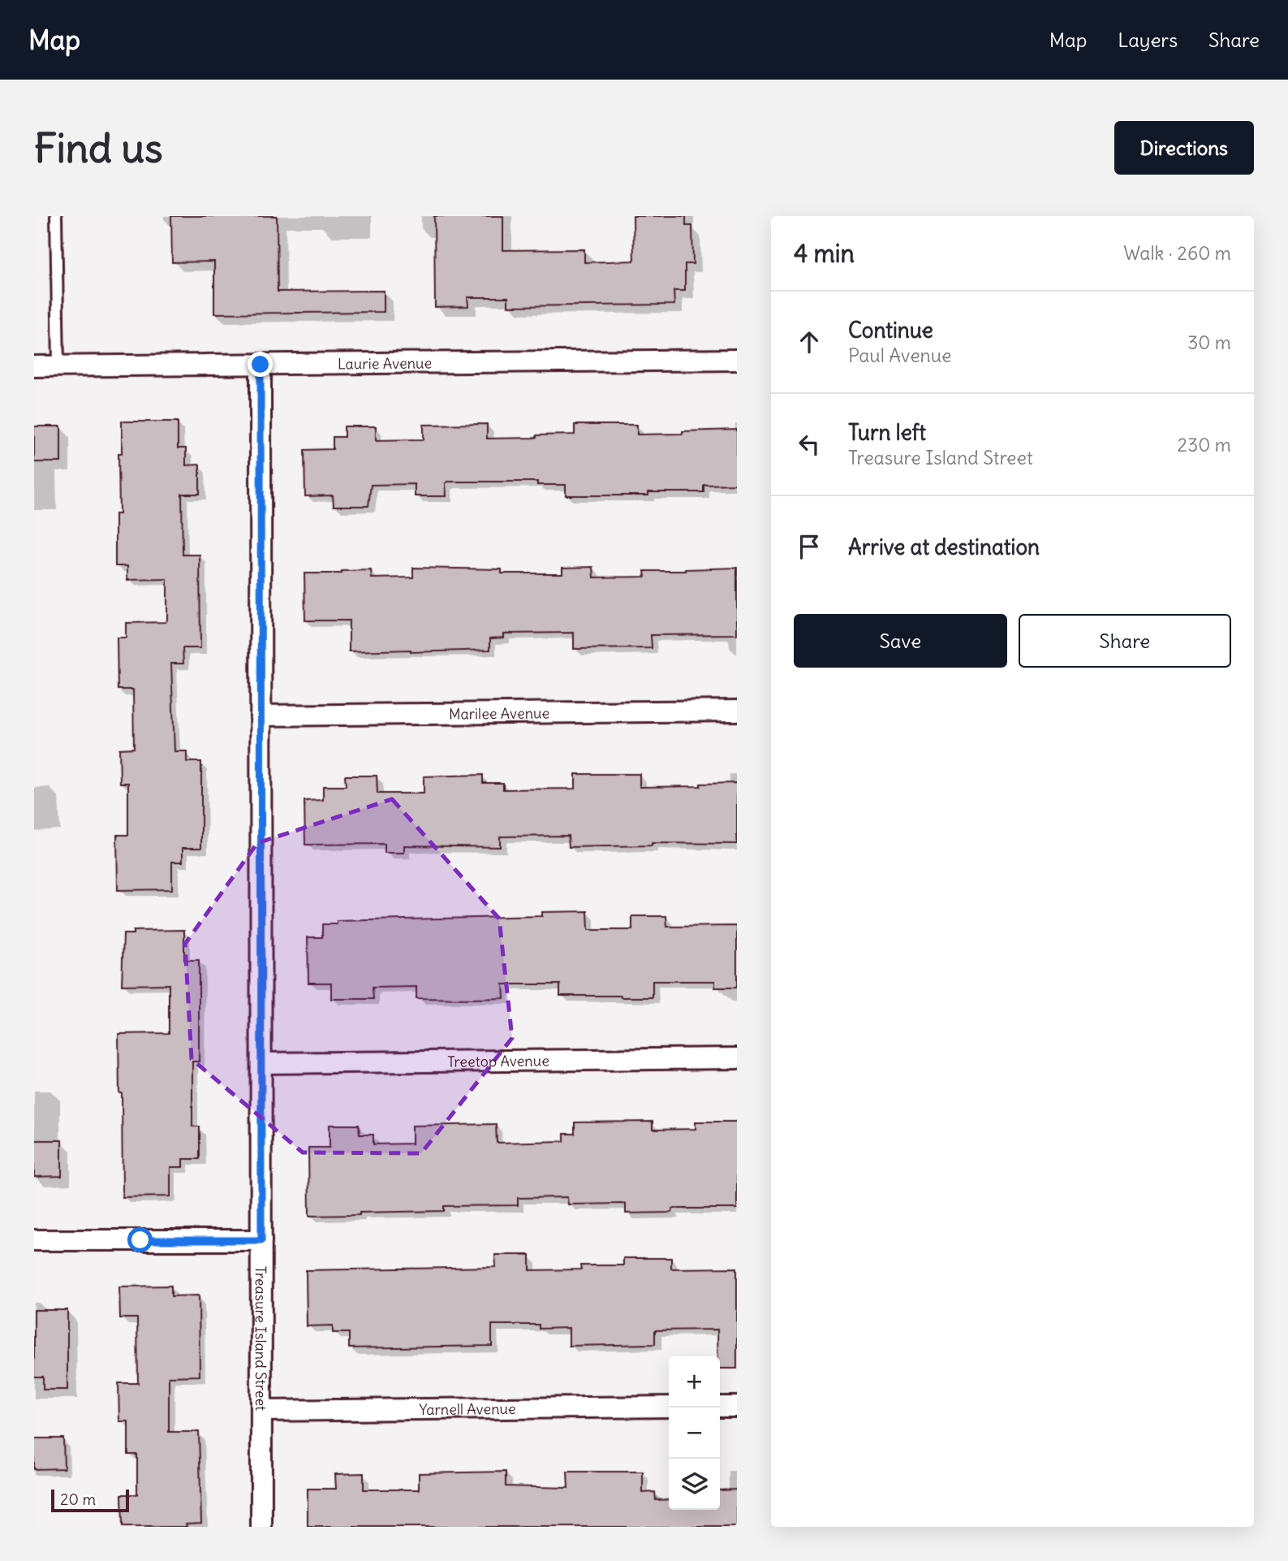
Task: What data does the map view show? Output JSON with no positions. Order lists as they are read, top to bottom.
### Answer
{
  "streets": {
    "street": [
      "Laurie Avenue",
      "Marilee Avenue",
      "Treetop Avenue",
      "Treasure Island Street",
      "Yarnell Avenue"
    ]
  },
  "crossings": [
    ["Laurie Avenue", "Treasure Island Street"],
    ["Marilee Avenue", "Treasure Island Street"],
    ["Treetop Avenue", "Treasure Island Street"],
    ["Treasure Island Street", "Yarnell Avenue"]
  ],
  "scale_bar": "20 m",
  "page": {
    "header": "Map",
    "nav": ["Map", "Layers", "Share"],
    "buttons": [
      "Directions",
      ["Save", "Share"]
    ],
    "title": "Find us",
    "heading": ["4 min", "Walk · 260 m"],
    "list": [
      ["Continue", "Paul Avenue", "30 m"],
      ["Turn left", "Treasure Island Street", "230 m"],
      "Arrive at destination"
    ],
    "map_buttons": ["+", "−"],
    "scale": "20 m"
  }
}
